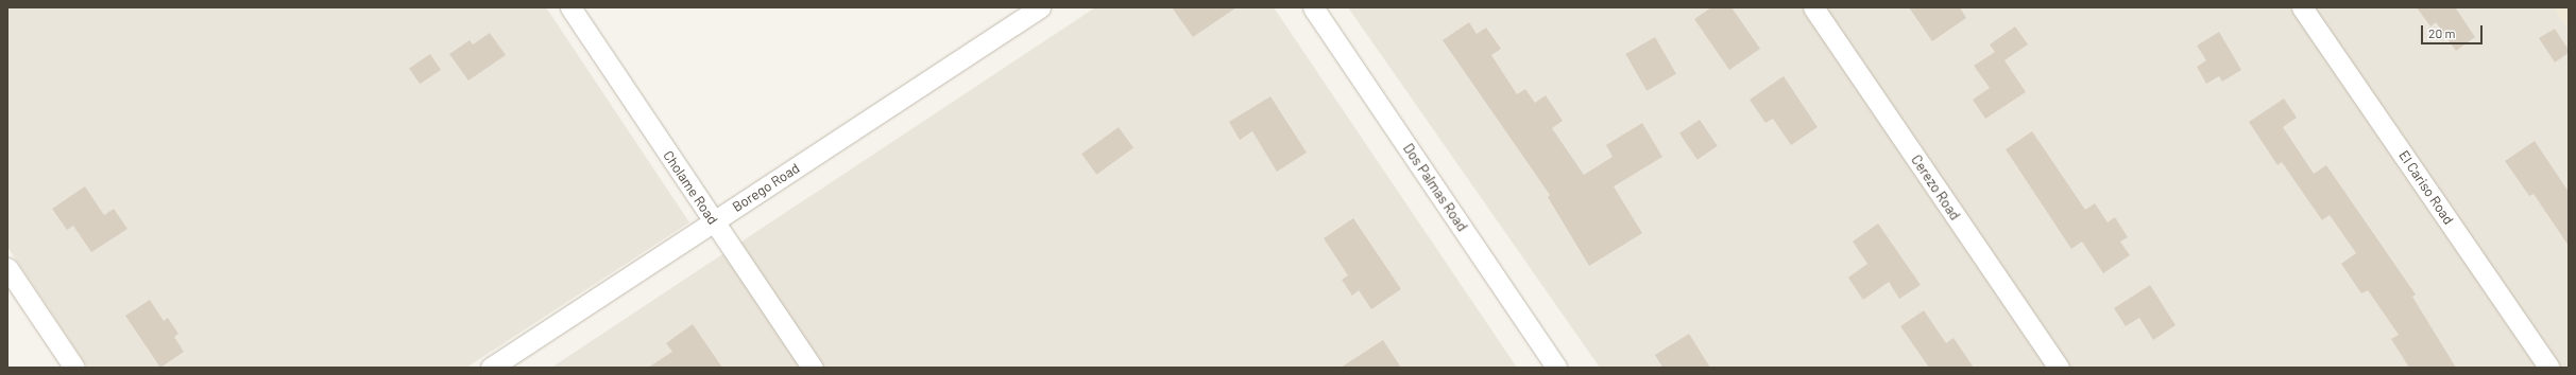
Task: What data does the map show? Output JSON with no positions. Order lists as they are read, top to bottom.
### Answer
{
  "streets": {
    "street": [
      "Cholame Road",
      "Borego Road",
      "Dos Palmas Road",
      "Cerezo Road",
      "El Cariso Road"
    ]
  },
  "crossings": [
    ["Cholame Road", "Borego Road"]
  ],
  "scale_bar": "20 m"
}
